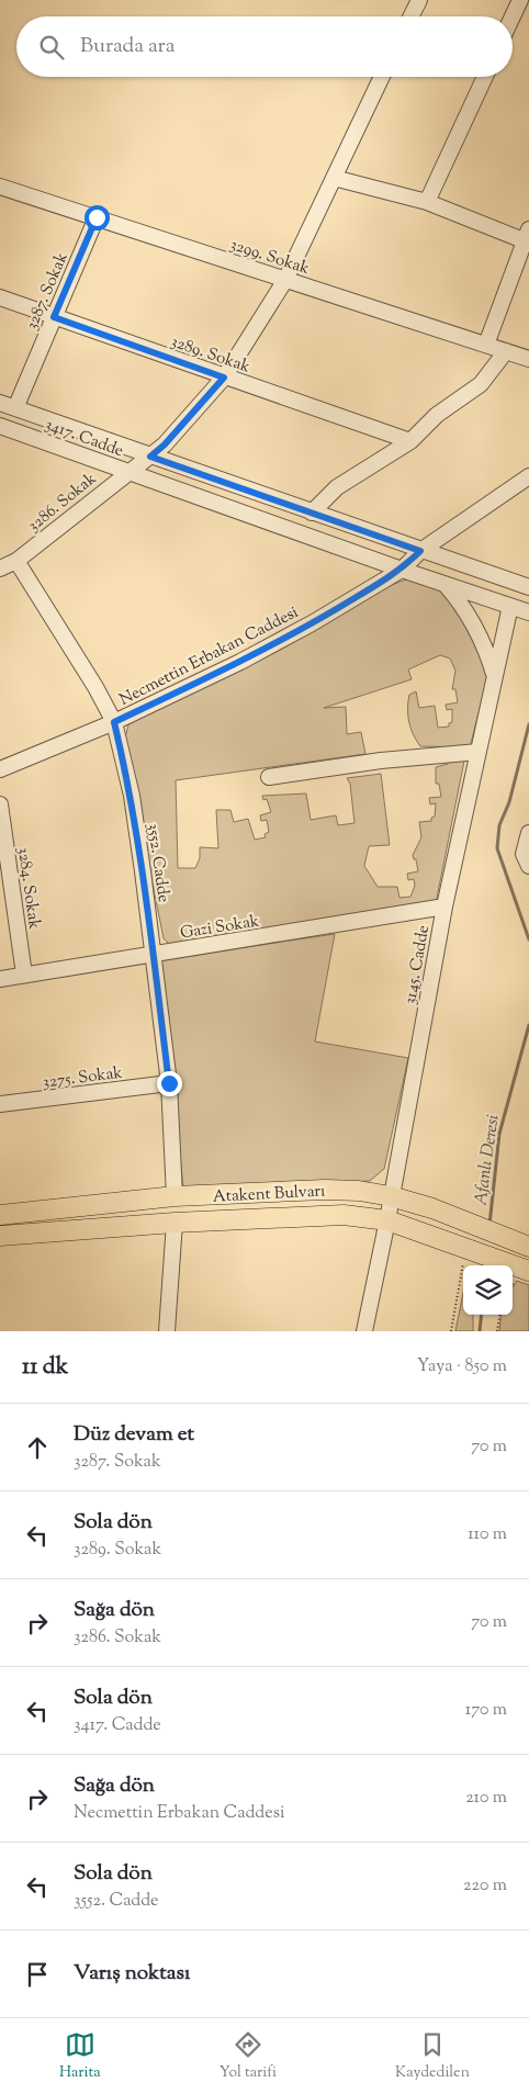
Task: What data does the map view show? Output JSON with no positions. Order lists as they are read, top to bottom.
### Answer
{
  "streets": {
    "main road": ["Atakent Bulvarı"],
    "street": [
      "3299. Sokak",
      "3287. Sokak",
      "3289. Sokak",
      "3417. Cadde",
      "3286. Sokak",
      "Necmettin Erbakan Caddesi",
      "3552. Cadde",
      "3284. Sokak",
      "Gazi Sokak",
      "3145. Cadde",
      "3275. Sokak"
    ]
  },
  "crossings": [
    ["3299. Sokak", "3287. Sokak"],
    ["3299. Sokak", "3286. Sokak"],
    ["3287. Sokak", "3289. Sokak"],
    ["3287. Sokak", "3417. Cadde"],
    ["3289. Sokak", "3286. Sokak"],
    ["3417. Cadde", "3286. Sokak"],
    ["3417. Cadde", "Necmettin Erbakan Caddesi"],
    ["3417. Cadde", "3145. Cadde"],
    ["3286. Sokak", "3552. Cadde"],
    ["Necmettin Erbakan Caddesi", "3552. Cadde"],
    ["3552. Cadde", "Gazi Sokak"],
    ["3552. Cadde", "3275. Sokak"],
    ["3552. Cadde", "Atakent Bulvarı"],
    ["3284. Sokak", "Gazi Sokak"],
    ["Gazi Sokak", "3145. Cadde"],
    ["3145. Cadde", "Atakent Bulvarı"]
  ],
  "water": ["Afanlı Deresi"],
  "page": {
    "search": "Burada ara",
    "heading": ["11 dk", "Yaya · 850 m"],
    "list": [
      ["Düz devam et", "3287. Sokak", "70 m"],
      ["Sola dön", "3289. Sokak", "110 m"],
      ["Sağa dön", "3286. Sokak", "70 m"],
      ["Sola dön", "3417. Cadde", "170 m"],
      ["Sağa dön", "Necmettin Erbakan Caddesi", "210 m"],
      ["Sola dön", "3552. Cadde", "220 m"],
      "Varış noktası"
    ],
    "nav": ["Harita", "Yol tarifi", "Kaydedilen"]
  }
}
